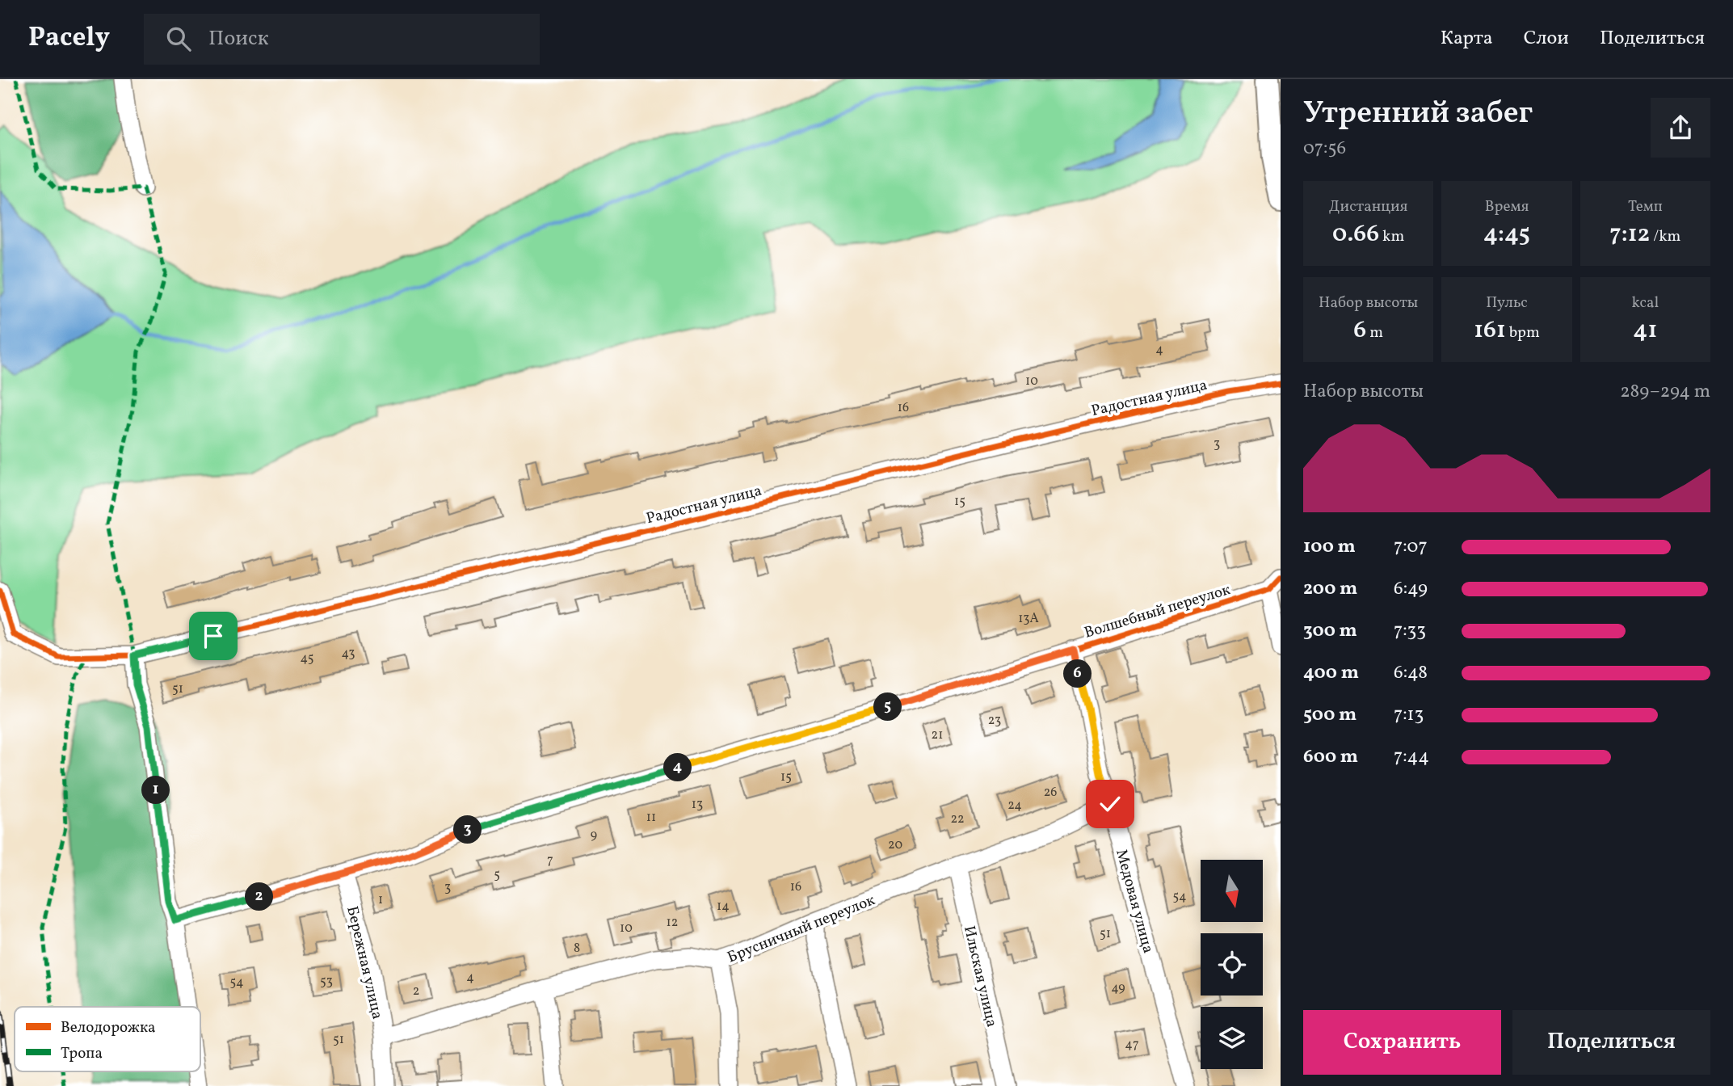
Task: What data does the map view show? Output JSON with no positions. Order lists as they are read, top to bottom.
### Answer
{
  "streets": {
    "street": [
      "Радостная улица",
      "Волшебный переулок",
      "Медовая улица",
      "Брусничный переулок",
      "Бережная улица",
      "Ильская улица"
    ]
  },
  "crossings": [
    ["Волшебный переулок", "Медовая улица"],
    ["Волшебный переулок", "Бережная улица"],
    ["Медовая улица", "Брусничный переулок"],
    ["Брусничный переулок", "Бережная улица"],
    ["Брусничный переулок", "Ильская улица"]
  ],
  "house_numbers": [
    "4",
    "10",
    "16",
    "3",
    "15",
    "13А",
    "43",
    "45",
    "51",
    "23",
    "21",
    "15",
    "26",
    "13",
    "24",
    "11",
    "22",
    "9",
    "20",
    "7",
    "5",
    "16",
    "3",
    "54",
    "1",
    "14",
    "12",
    "10",
    "51",
    "8",
    "4",
    "53",
    "54",
    "49",
    "2",
    "51",
    "47"
  ],
  "legend": ["Велодорожка", "Тропа"],
  "north": "bottom",
  "page": {
    "header": "Pacely",
    "search": "Поиск",
    "nav": ["Карта", "Слои", "Поделиться"],
    "heading": ["Утренний забег", "07:56"],
    "stats": [
      ["Дистанция", "0.66 km"],
      ["Время", "4:45"],
      ["Темп", "7:12 /km"],
      ["Набор высоты", "6 m"],
      ["Пульс", "161 bpm"],
      ["kcal", "41"]
    ],
    "chart": ["Набор высоты", "289–294 m"],
    "list": [
      {
        "name": "100 m",
        "note": "7:07"
      },
      {
        "name": "200 m",
        "note": "6:49"
      },
      {
        "name": "300 m",
        "note": "7:33"
      },
      {
        "name": "400 m",
        "note": "6:48"
      },
      {
        "name": "500 m",
        "note": "7:13"
      },
      {
        "name": "600 m",
        "note": "7:44"
      }
    ],
    "pins": [
      "6",
      "5",
      "4",
      "1",
      "3",
      "2"
    ],
    "buttons": ["Сохранить", "Поделиться"]
  }
}
